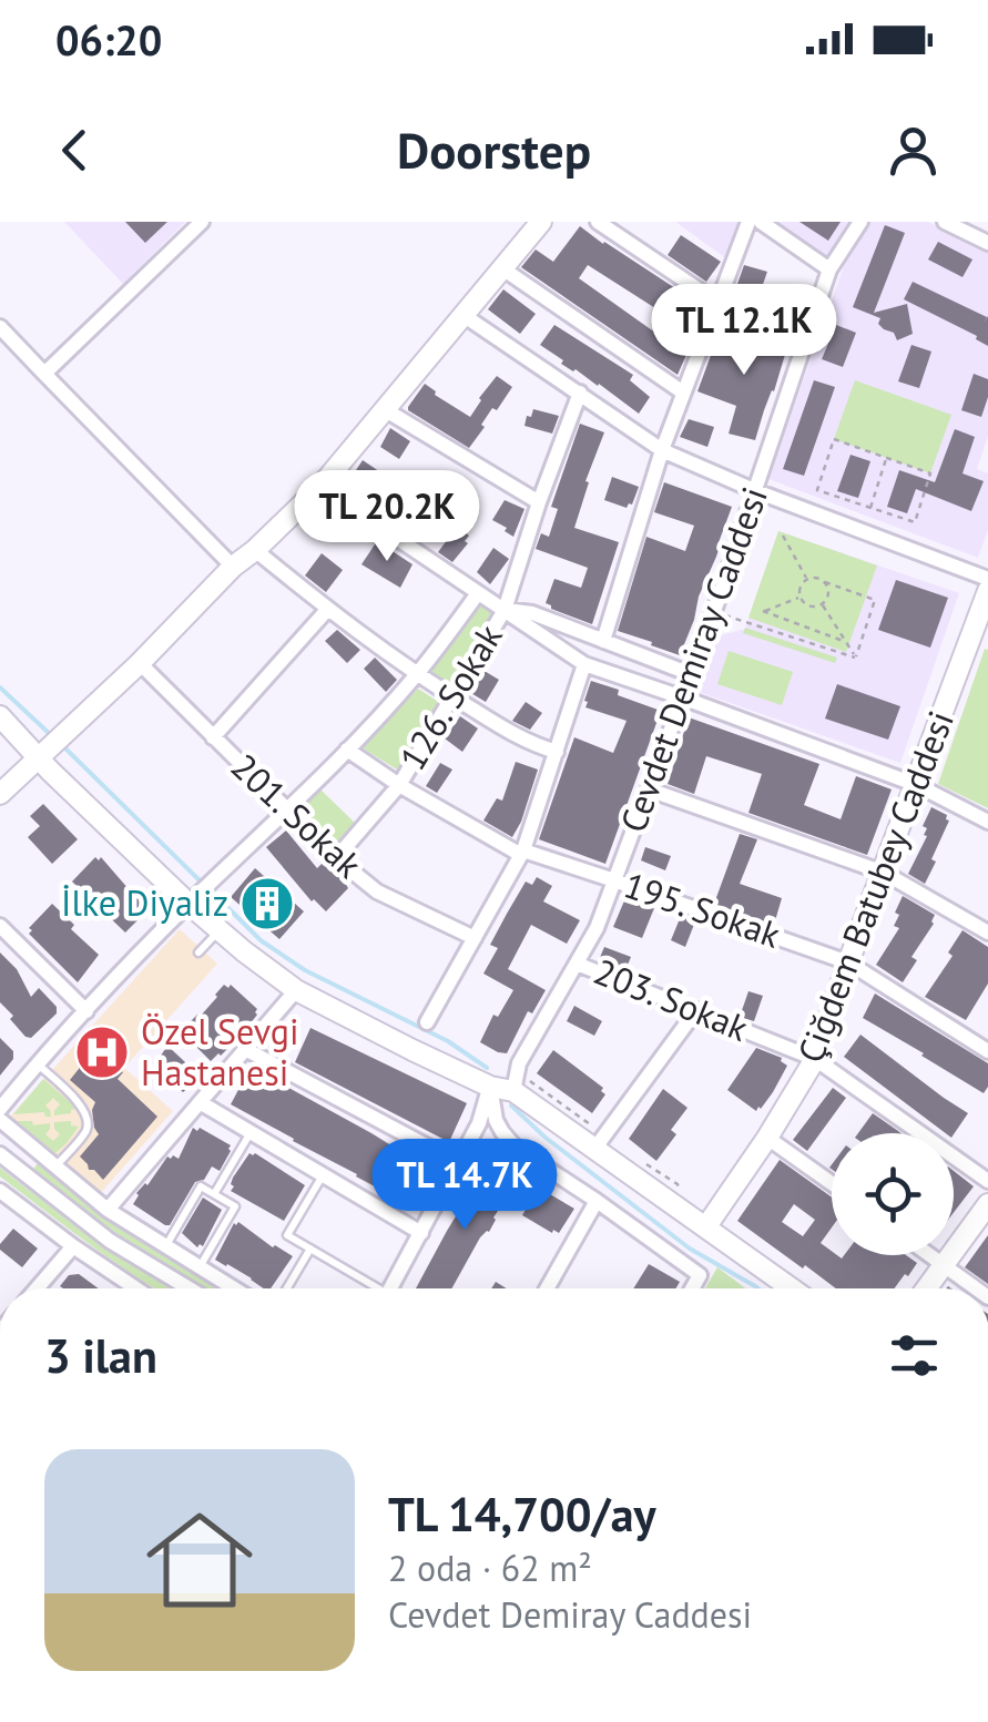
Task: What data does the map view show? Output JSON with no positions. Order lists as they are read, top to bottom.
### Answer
{
  "streets": {
    "main road": ["Çiğdem Batubey Caddesi"],
    "street": [
      "Cevdet Demiray Caddesi",
      "126. Sokak",
      "201. Sokak",
      "195. Sokak",
      "203. Sokak"
    ]
  },
  "crossings": [
    ["Cevdet Demiray Caddesi", "195. Sokak"],
    ["Cevdet Demiray Caddesi", "203. Sokak"],
    ["126. Sokak", "201. Sokak"],
    ["126. Sokak", "195. Sokak"],
    ["Çiğdem Batubey Caddesi", "195. Sokak"],
    ["Çiğdem Batubey Caddesi", "203. Sokak"]
  ],
  "places": {
    "building": ["İlke Diyaliz"],
    "hospital": ["Özel Sevgi Hastanesi"]
  },
  "page": {
    "status": "06:20",
    "header": "Doorstep",
    "price": ["TL 12.1K", "TL 20.2K", "TL 14.7K"],
    "heading": "3 ilan",
    "list": [
      {
        "name": "TL 14,700/ay",
        "note": "2 oda · 62 m² · Cevdet Demiray Caddesi"
      }
    ]
  }
}
